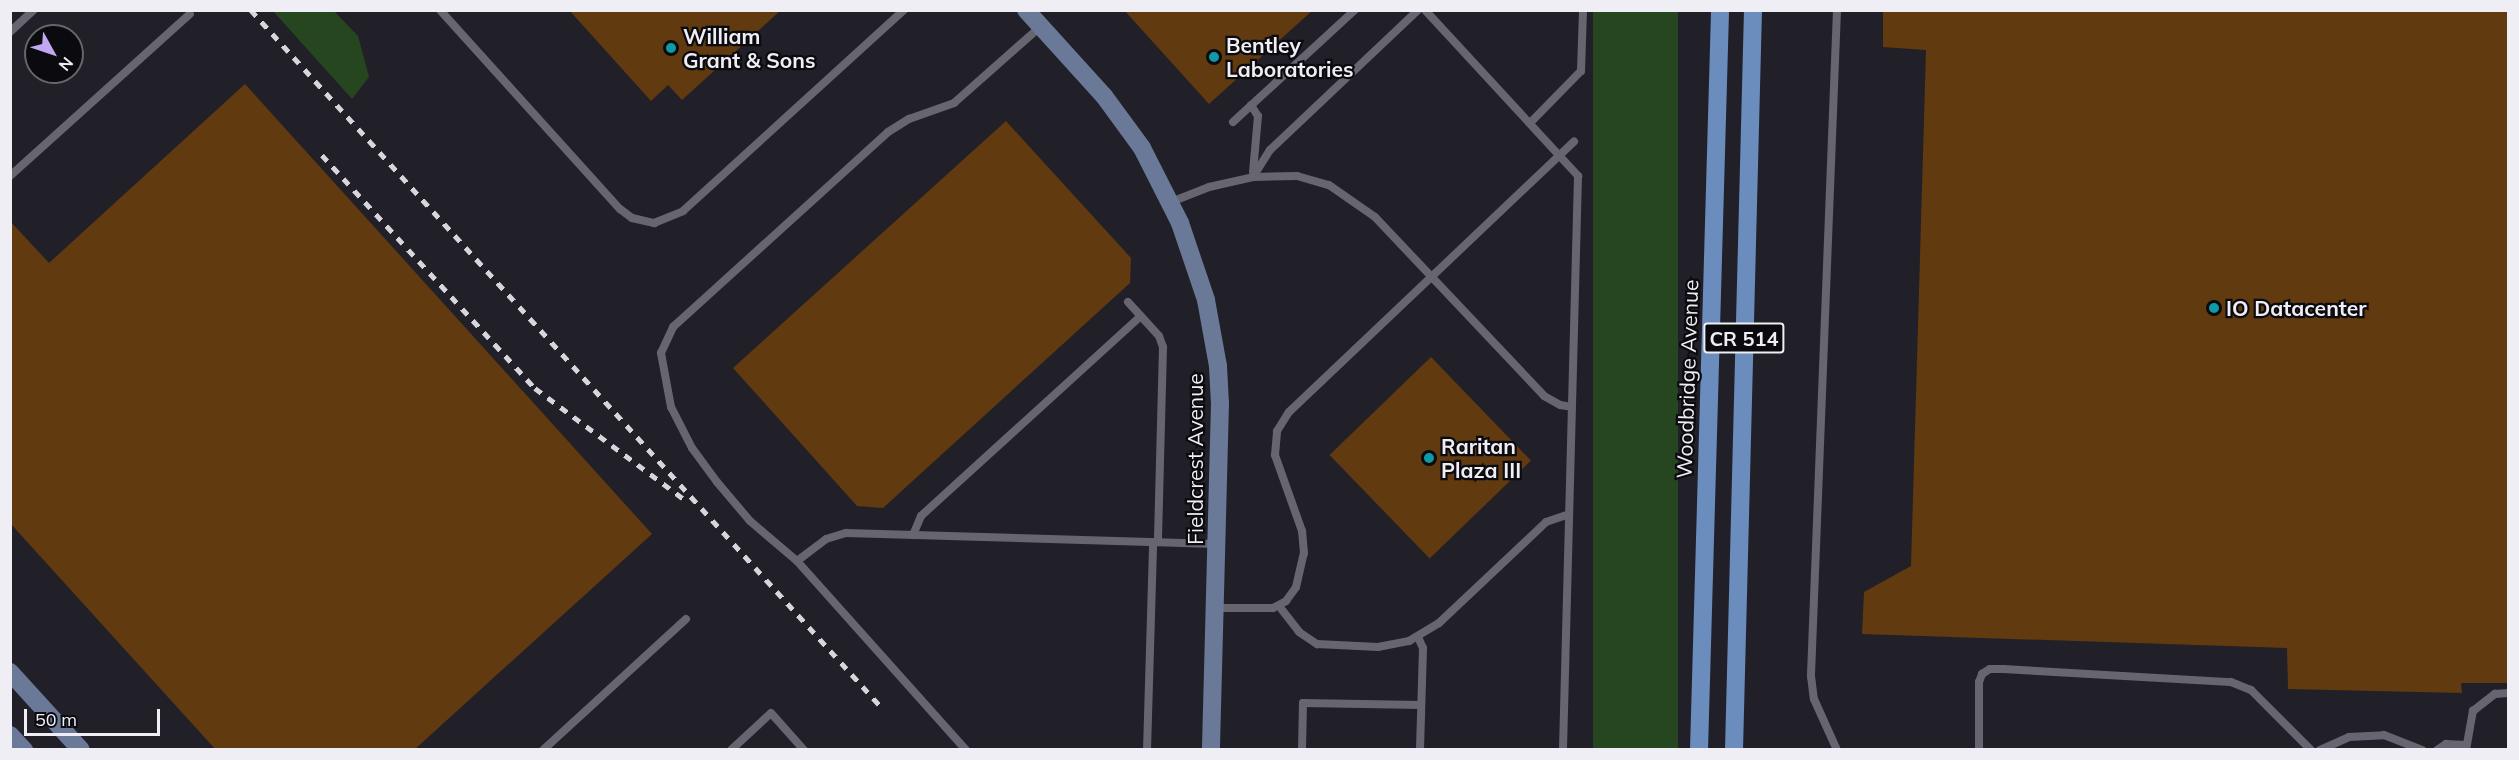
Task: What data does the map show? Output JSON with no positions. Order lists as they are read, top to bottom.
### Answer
{
  "streets": {
    "main road": ["CR 514", "Woodbridge Avenue"],
    "street": ["Fieldcrest Avenue"]
  },
  "places": [
    "William Grant & Sons",
    "Bentley Laboratories",
    "IO Datacenter",
    "Raritan Plaza III"
  ],
  "scale_bar": "50 m",
  "north": "bottom right"
}
